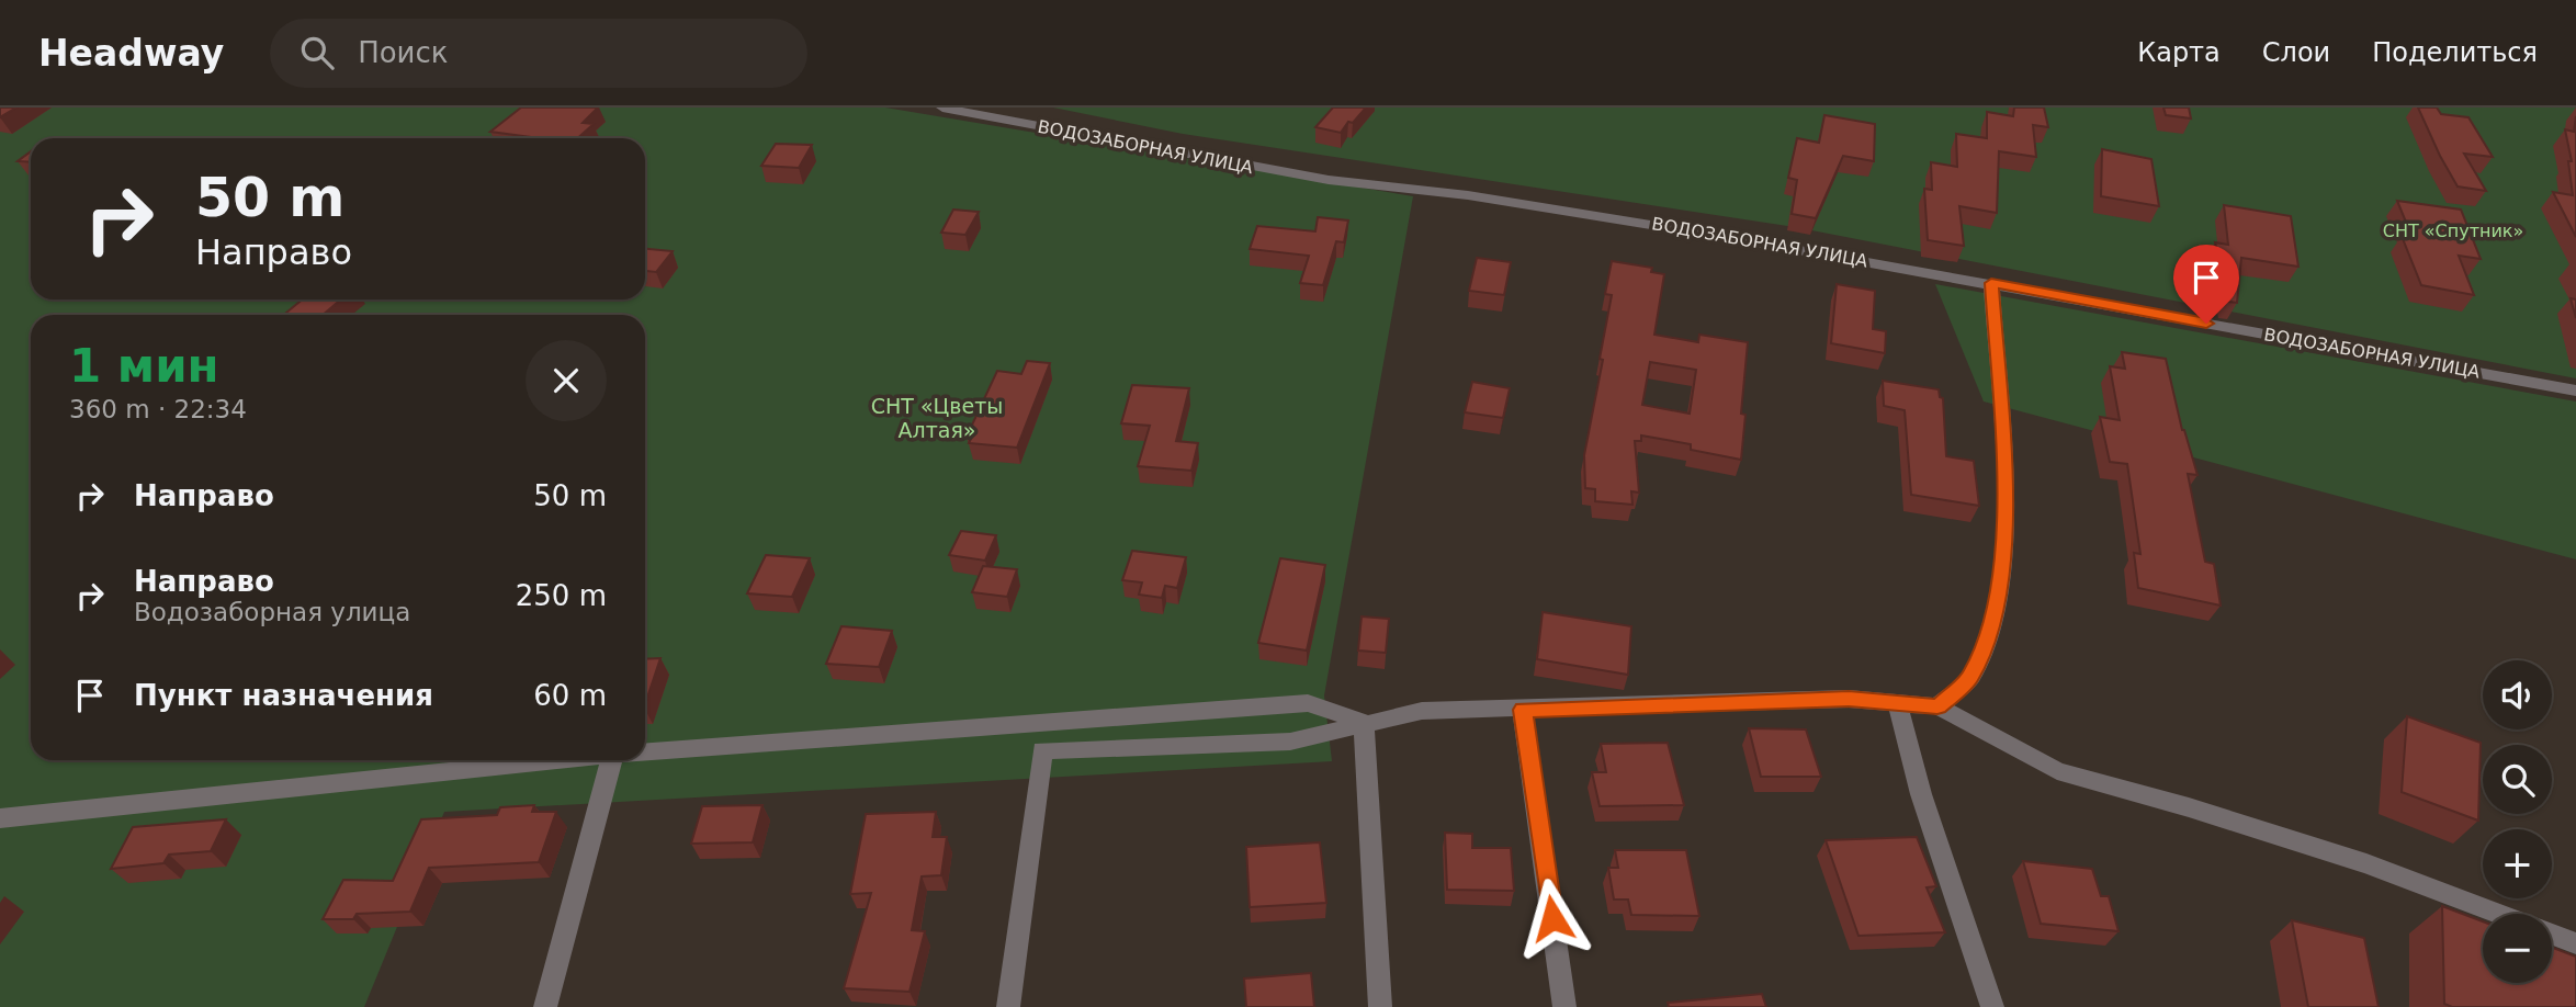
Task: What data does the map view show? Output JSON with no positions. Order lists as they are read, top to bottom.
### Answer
{
  "streets": {
    "street": ["ВОДОЗАБОРНАЯ УЛИЦА"]
  },
  "parks": ["СНТ «Спутник»", "СНТ «Цветы Алтая»"],
  "page": {
    "header": "Headway",
    "search": "Поиск",
    "nav": ["Карта", "Слои", "Поделиться"],
    "turn": ["50 m", "Направо"],
    "heading": ["1 мин", "360 m · 22:34"],
    "list": [
      {
        "name": "Направо",
        "value": "50 m"
      },
      {
        "name": "Направо",
        "note": "Водозаборная улица",
        "value": "250 m"
      },
      {
        "name": "Пункт назначения",
        "value": "60 m"
      }
    ],
    "map_buttons": ["+", "−"]
  }
}
